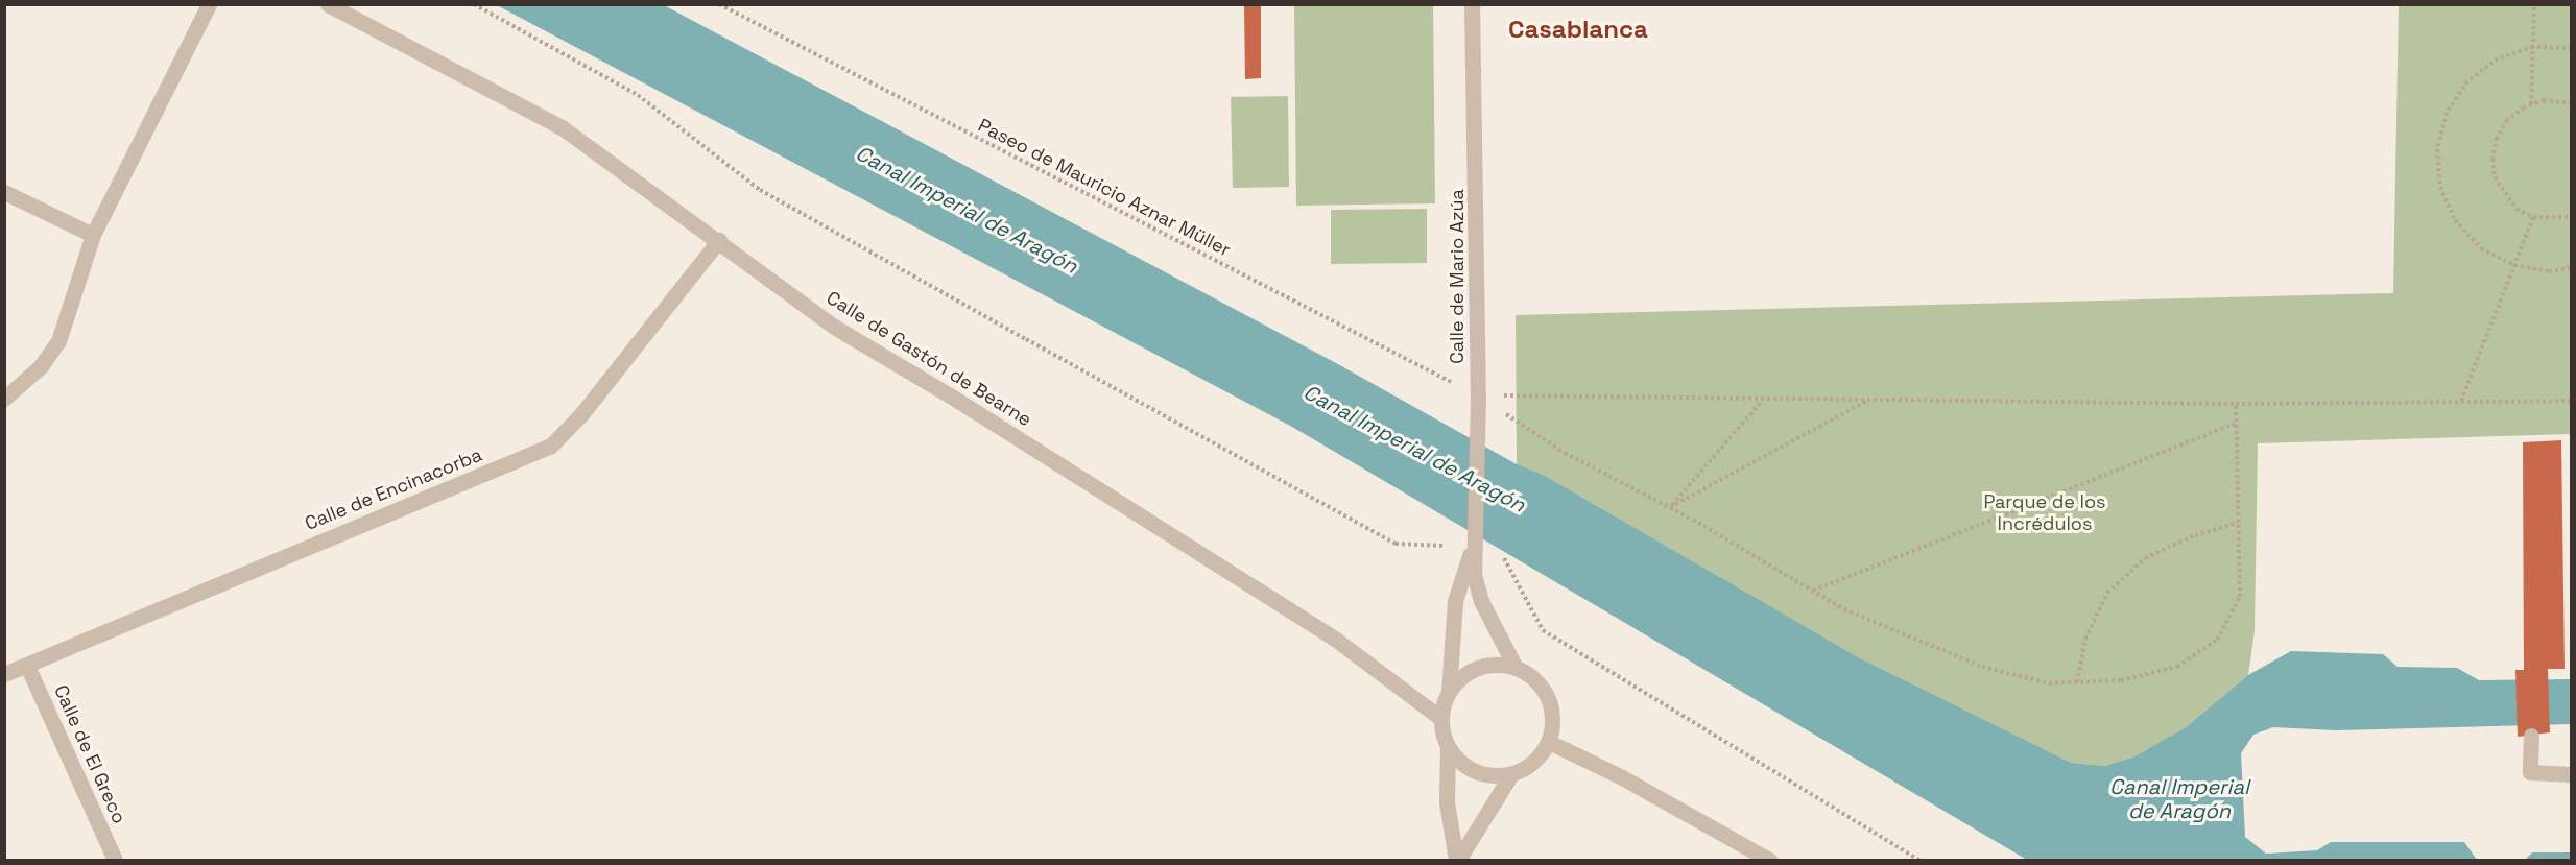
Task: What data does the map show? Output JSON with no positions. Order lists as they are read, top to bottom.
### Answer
{
  "streets": {
    "street": [
      "Calle de Mario Azúa",
      "Calle de Gastón de Bearne",
      "Calle de Encinacorba",
      "Calle de El Greco"
    ],
    "path": ["Paseo de Mauricio Aznar Müller"]
  },
  "crossings": [
    ["Paseo de Mauricio Aznar Müller", "Calle de Mario Azúa"],
    ["Calle de Mario Azúa", "Calle de Gastón de Bearne"],
    ["Calle de Gastón de Bearne", "Calle de Encinacorba"],
    ["Calle de Encinacorba", "Calle de El Greco"]
  ],
  "districts": ["Casablanca"],
  "water": ["Canal Imperial de Aragón"],
  "parks": ["Parque de los Incrédulos"]
}
